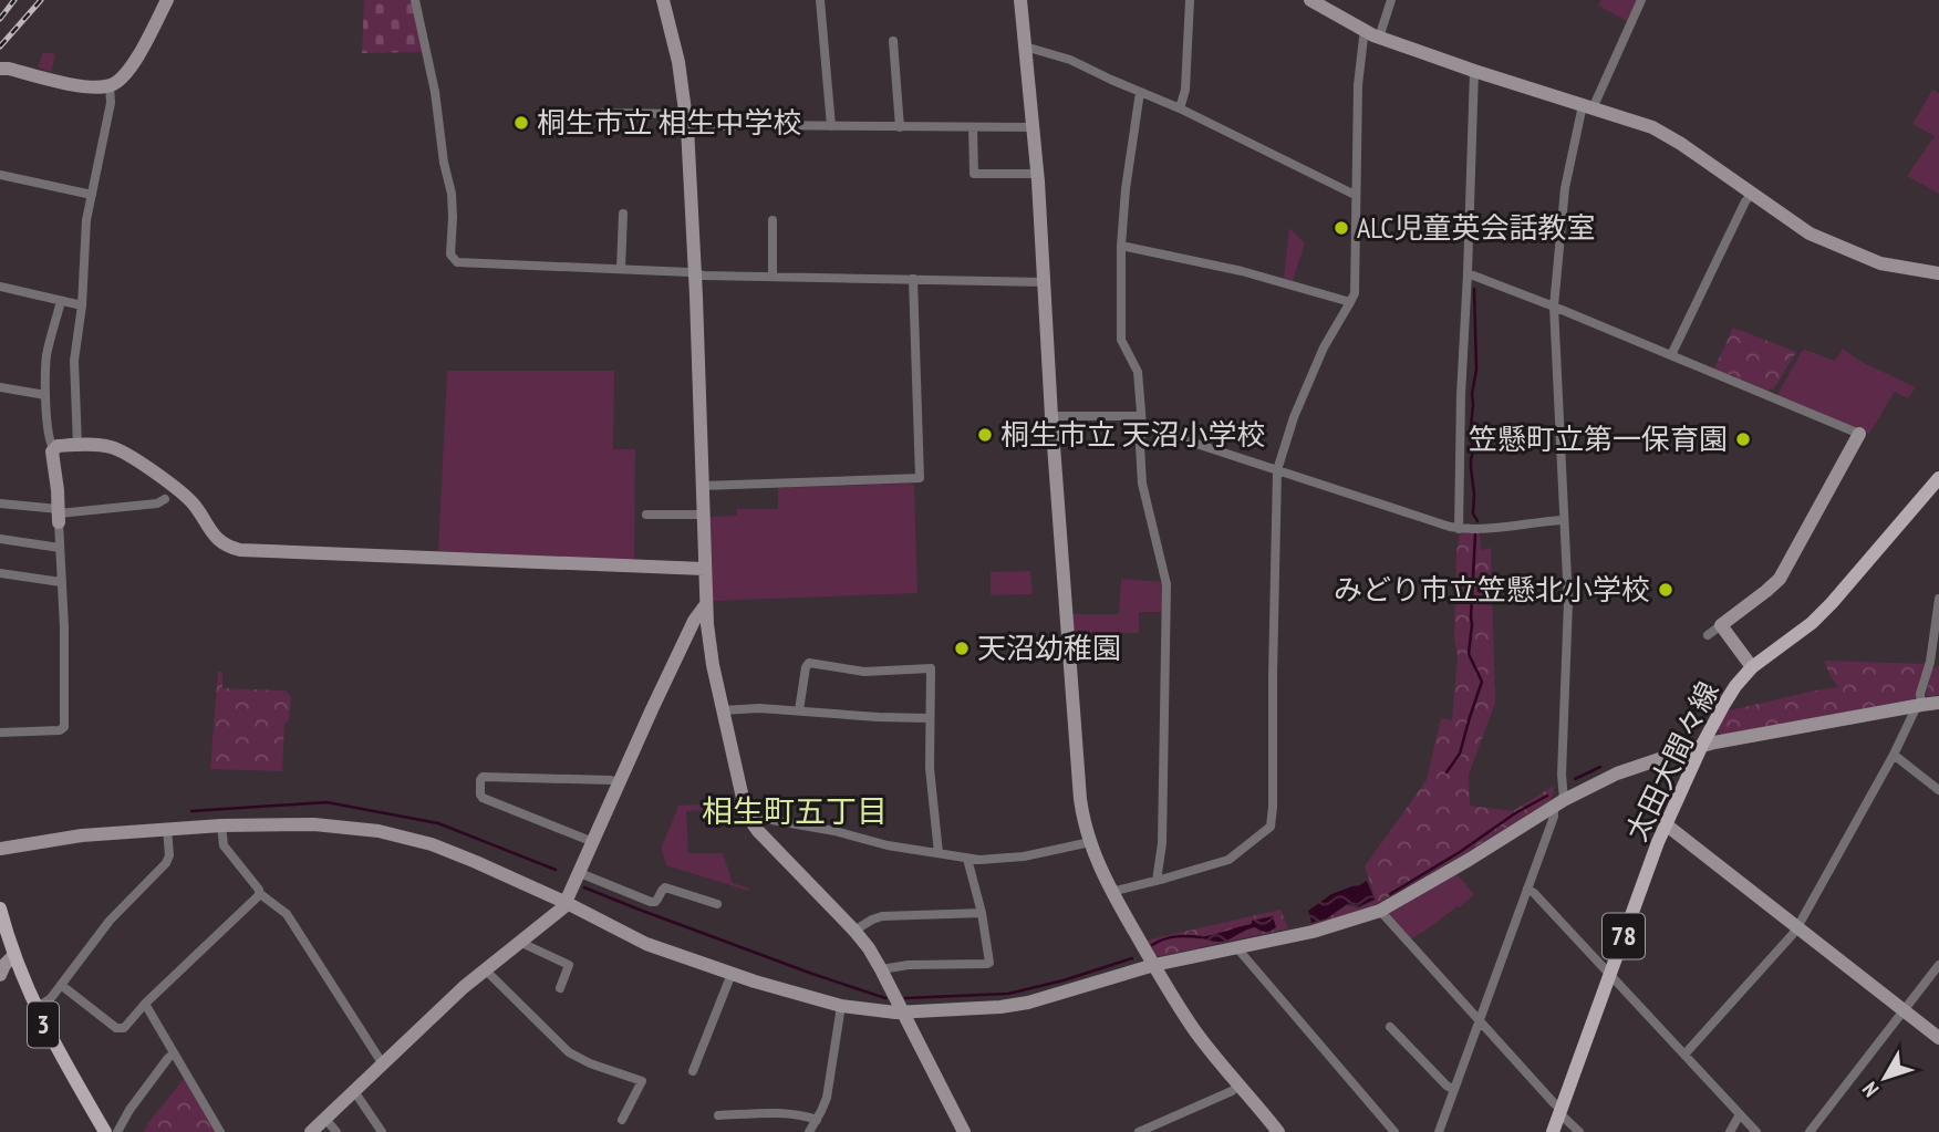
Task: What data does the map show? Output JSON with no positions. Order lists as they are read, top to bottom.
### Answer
{
  "streets": {
    "main road": ["太田大間々線", "78", "3"]
  },
  "districts": ["相生町五丁目"],
  "places": [
    "桐生市立 相生中学校",
    "ALC児童英会話教室",
    "桐生市立 天沼小学校",
    "笠懸町立第一保育園",
    "みどり市立笠懸北小学校",
    "天沼幼稚園"
  ],
  "north": "bottom left"
}
